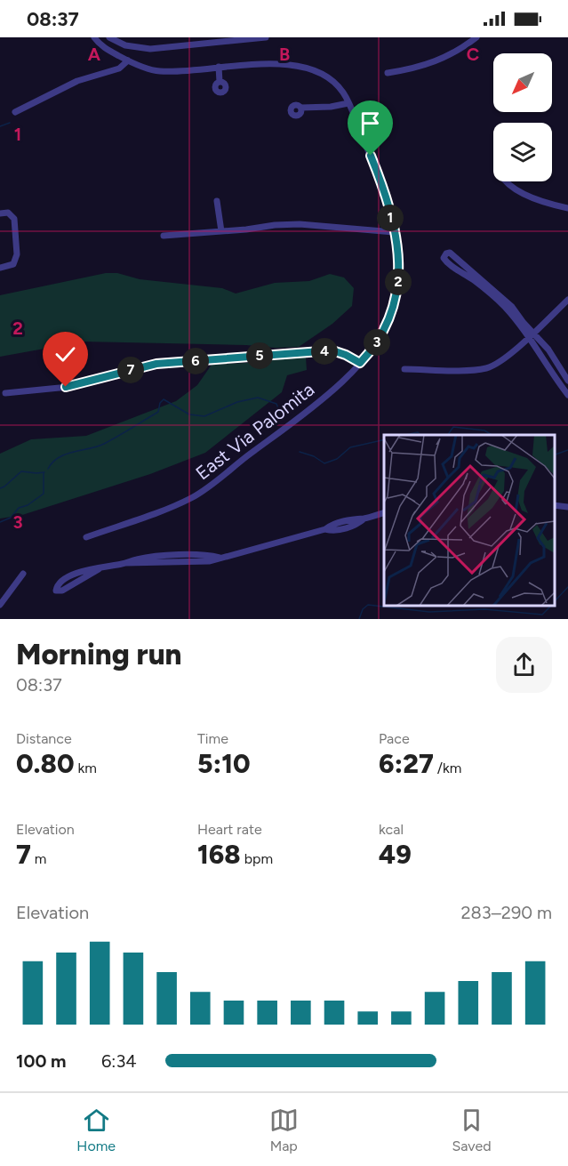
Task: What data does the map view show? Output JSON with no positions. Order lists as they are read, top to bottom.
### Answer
{
  "streets": {
    "street": ["East Via Palomita"]
  },
  "north": "bottom left",
  "page": {
    "status": "08:37",
    "pins": [
      "1",
      "2",
      "3",
      "4",
      "5",
      "6",
      "7"
    ],
    "heading": ["Morning run", "08:37"],
    "stats": [
      ["Distance", "0.80 km"],
      ["Time", "5:10"],
      ["Pace", "6:27 /km"],
      ["Elevation", "7 m"],
      ["Heart rate", "168 bpm"],
      ["kcal", "49"]
    ],
    "chart": ["Elevation", "283–290 m"],
    "list": [
      {
        "name": "100 m",
        "note": "6:34"
      }
    ],
    "tabs": ["Home", "Map", "Saved"]
  },
  "grid": {
    "columns": ["A", "B", "C"],
    "rows": ["1", "2", "3"]
  }
}
